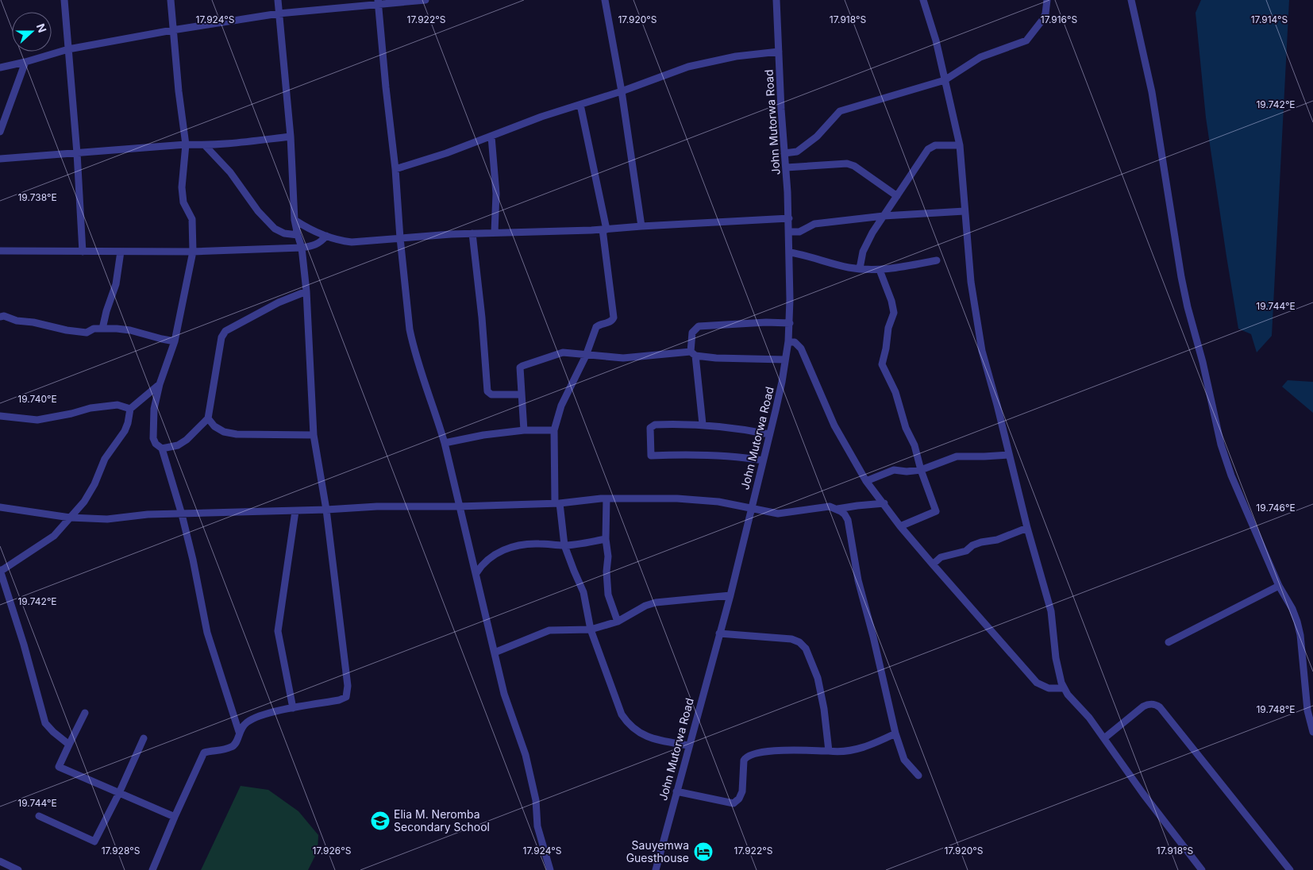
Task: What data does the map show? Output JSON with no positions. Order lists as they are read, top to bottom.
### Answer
{
  "streets": {
    "street": ["John Mutorwa Road"]
  },
  "places": {
    "school or university": ["Elia M. Neromba Secondary School"],
    "hotel": ["Sauyemwa Guesthouse"]
  },
  "north": "right",
  "coordinates": [
    "17.916°S",
    "17.924°S",
    "17.922°S",
    "17.920°S",
    "17.918°S",
    "17.914°S",
    "19.742°E",
    "19.738°E",
    "19.744°E",
    "19.740°E",
    "19.746°E",
    "19.748°E",
    "17.928°S",
    "17.926°S"
  ]
}
